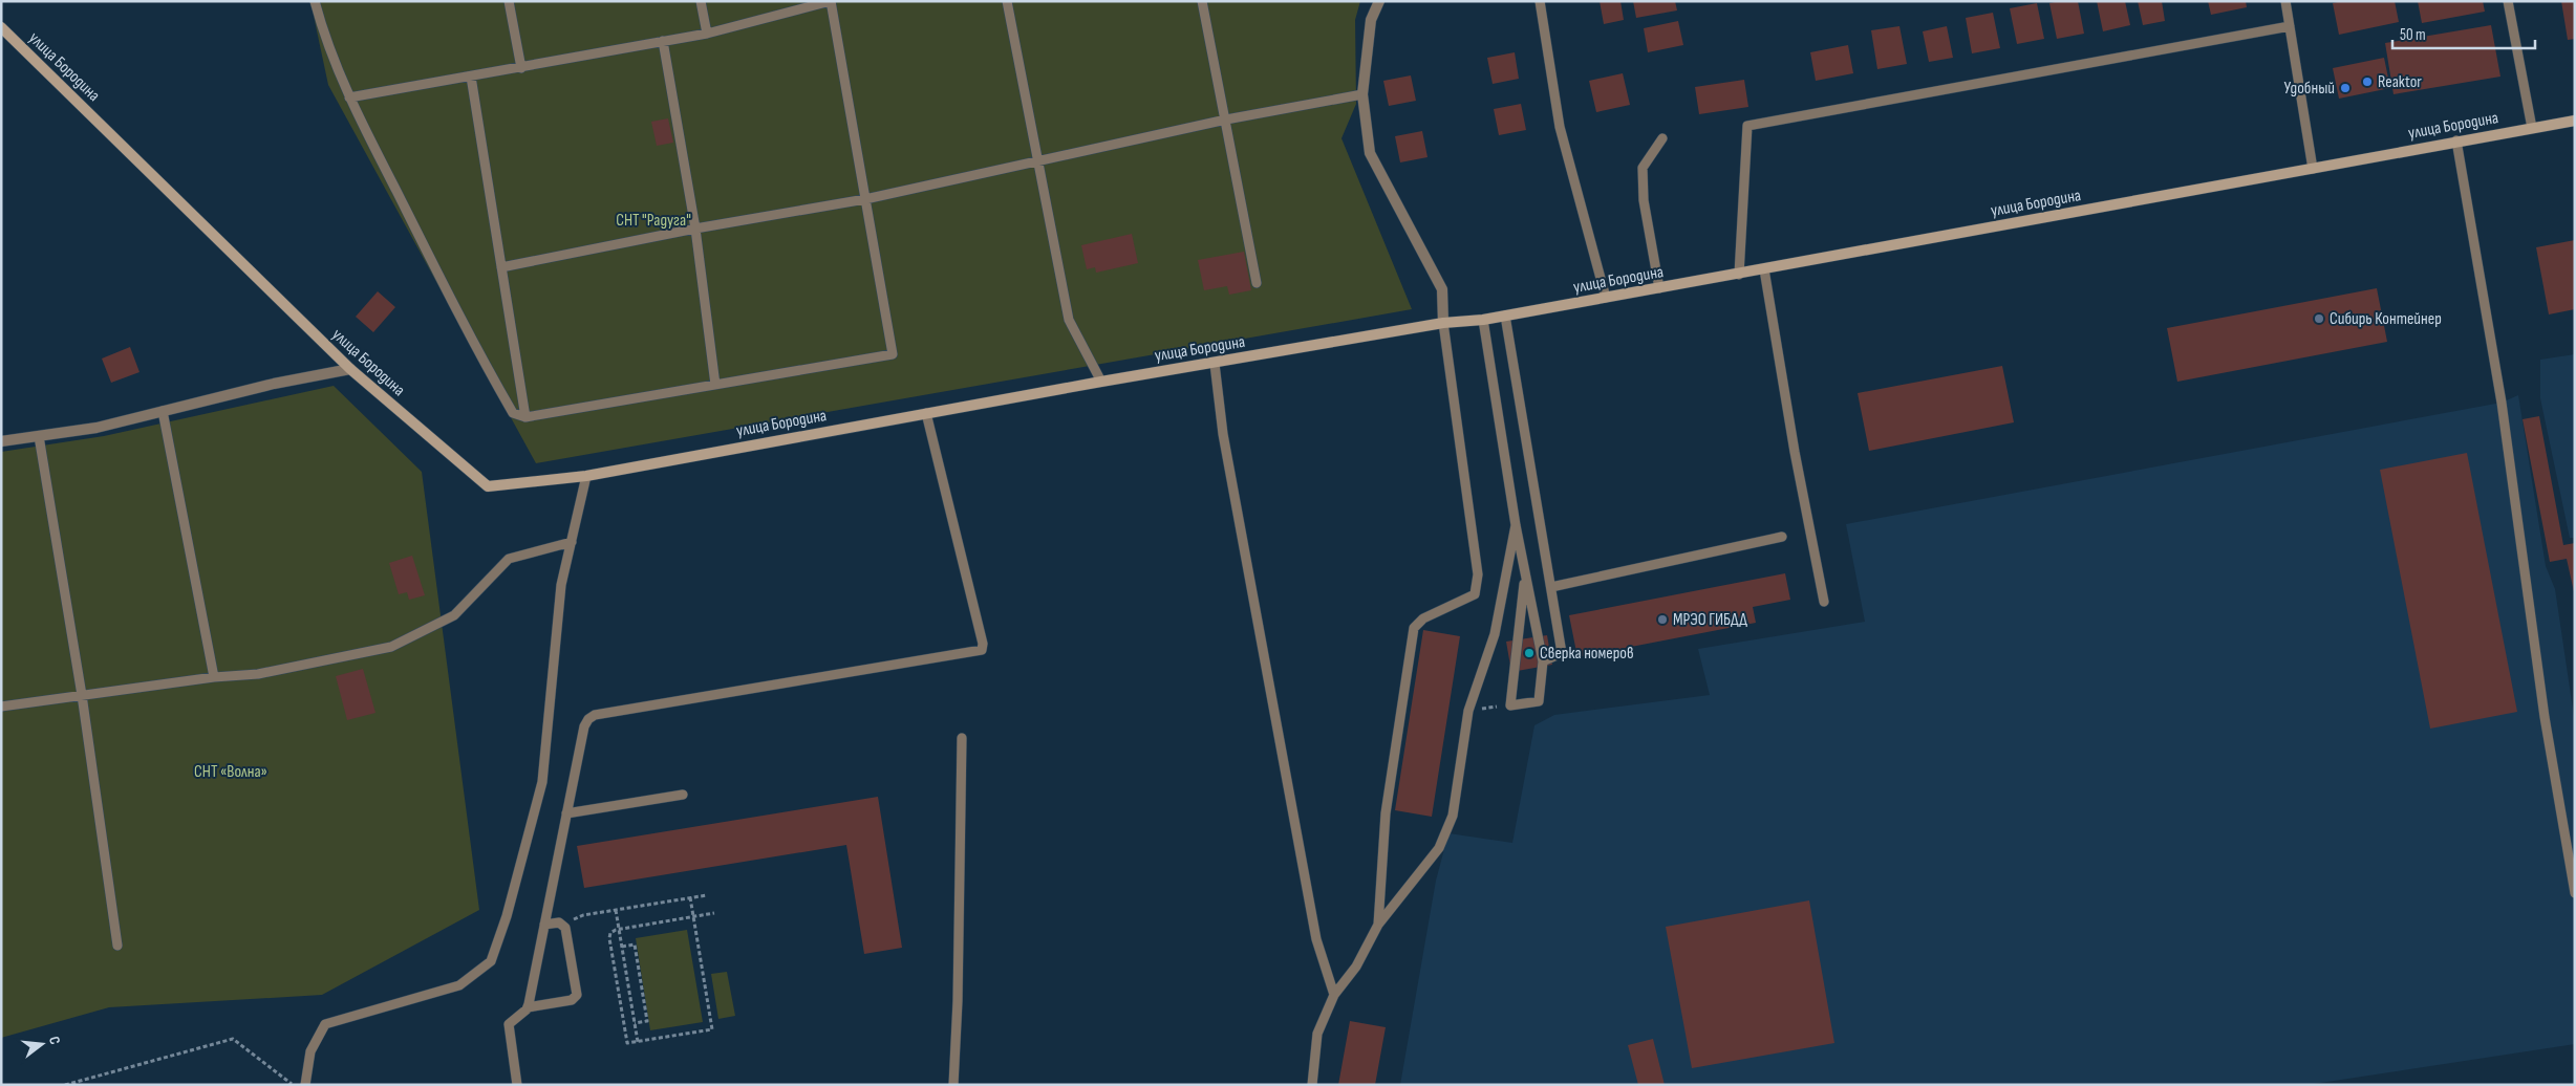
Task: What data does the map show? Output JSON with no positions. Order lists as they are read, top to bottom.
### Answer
{
  "streets": {
    "main road": ["улица Бородина"]
  },
  "parks": ["СНТ \"Радуга\"", "СНТ «Волна»"],
  "places": [
    "Reaktor",
    "Удобный",
    "Сибирь Контейнер",
    "МРЭО ГИБДД",
    "Сверка номеров"
  ],
  "scale_bar": "50 m",
  "north": "right"
}
